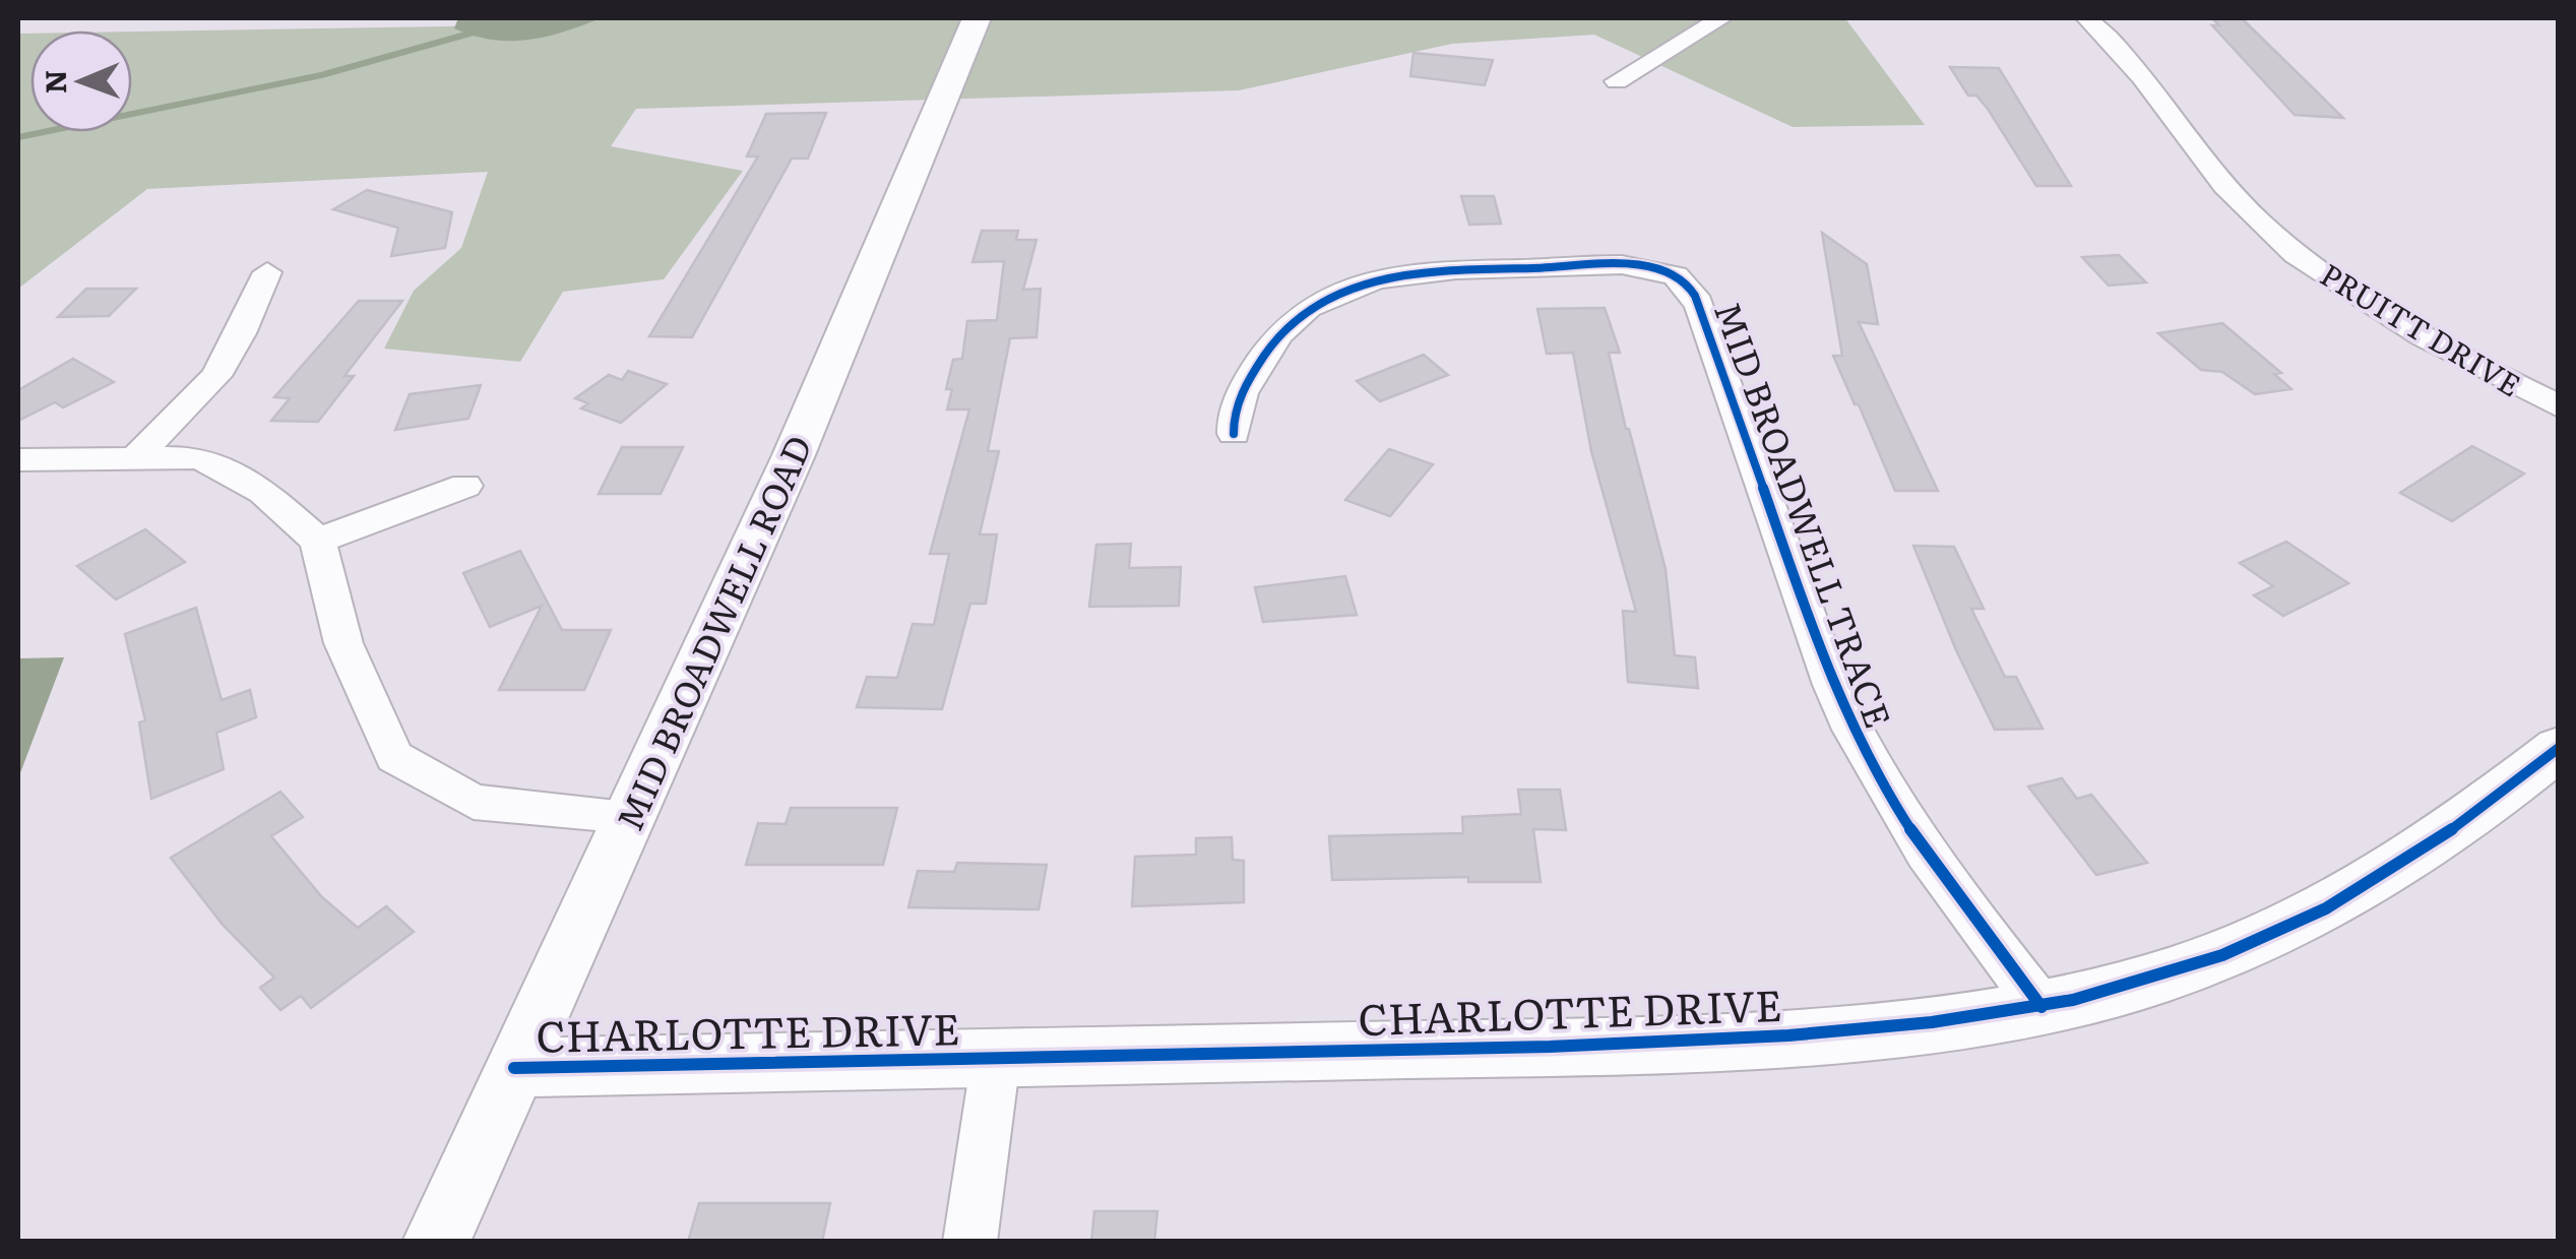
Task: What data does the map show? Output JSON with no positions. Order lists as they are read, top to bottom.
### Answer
{
  "streets": {
    "street": [
      "PRUITT DRIVE",
      "MID BROADWELL TRACE",
      "MID BROADWELL ROAD",
      "CHARLOTTE DRIVE"
    ]
  },
  "crossings": [
    ["MID BROADWELL TRACE", "CHARLOTTE DRIVE"],
    ["MID BROADWELL ROAD", "CHARLOTTE DRIVE"]
  ],
  "north": "left"
}
